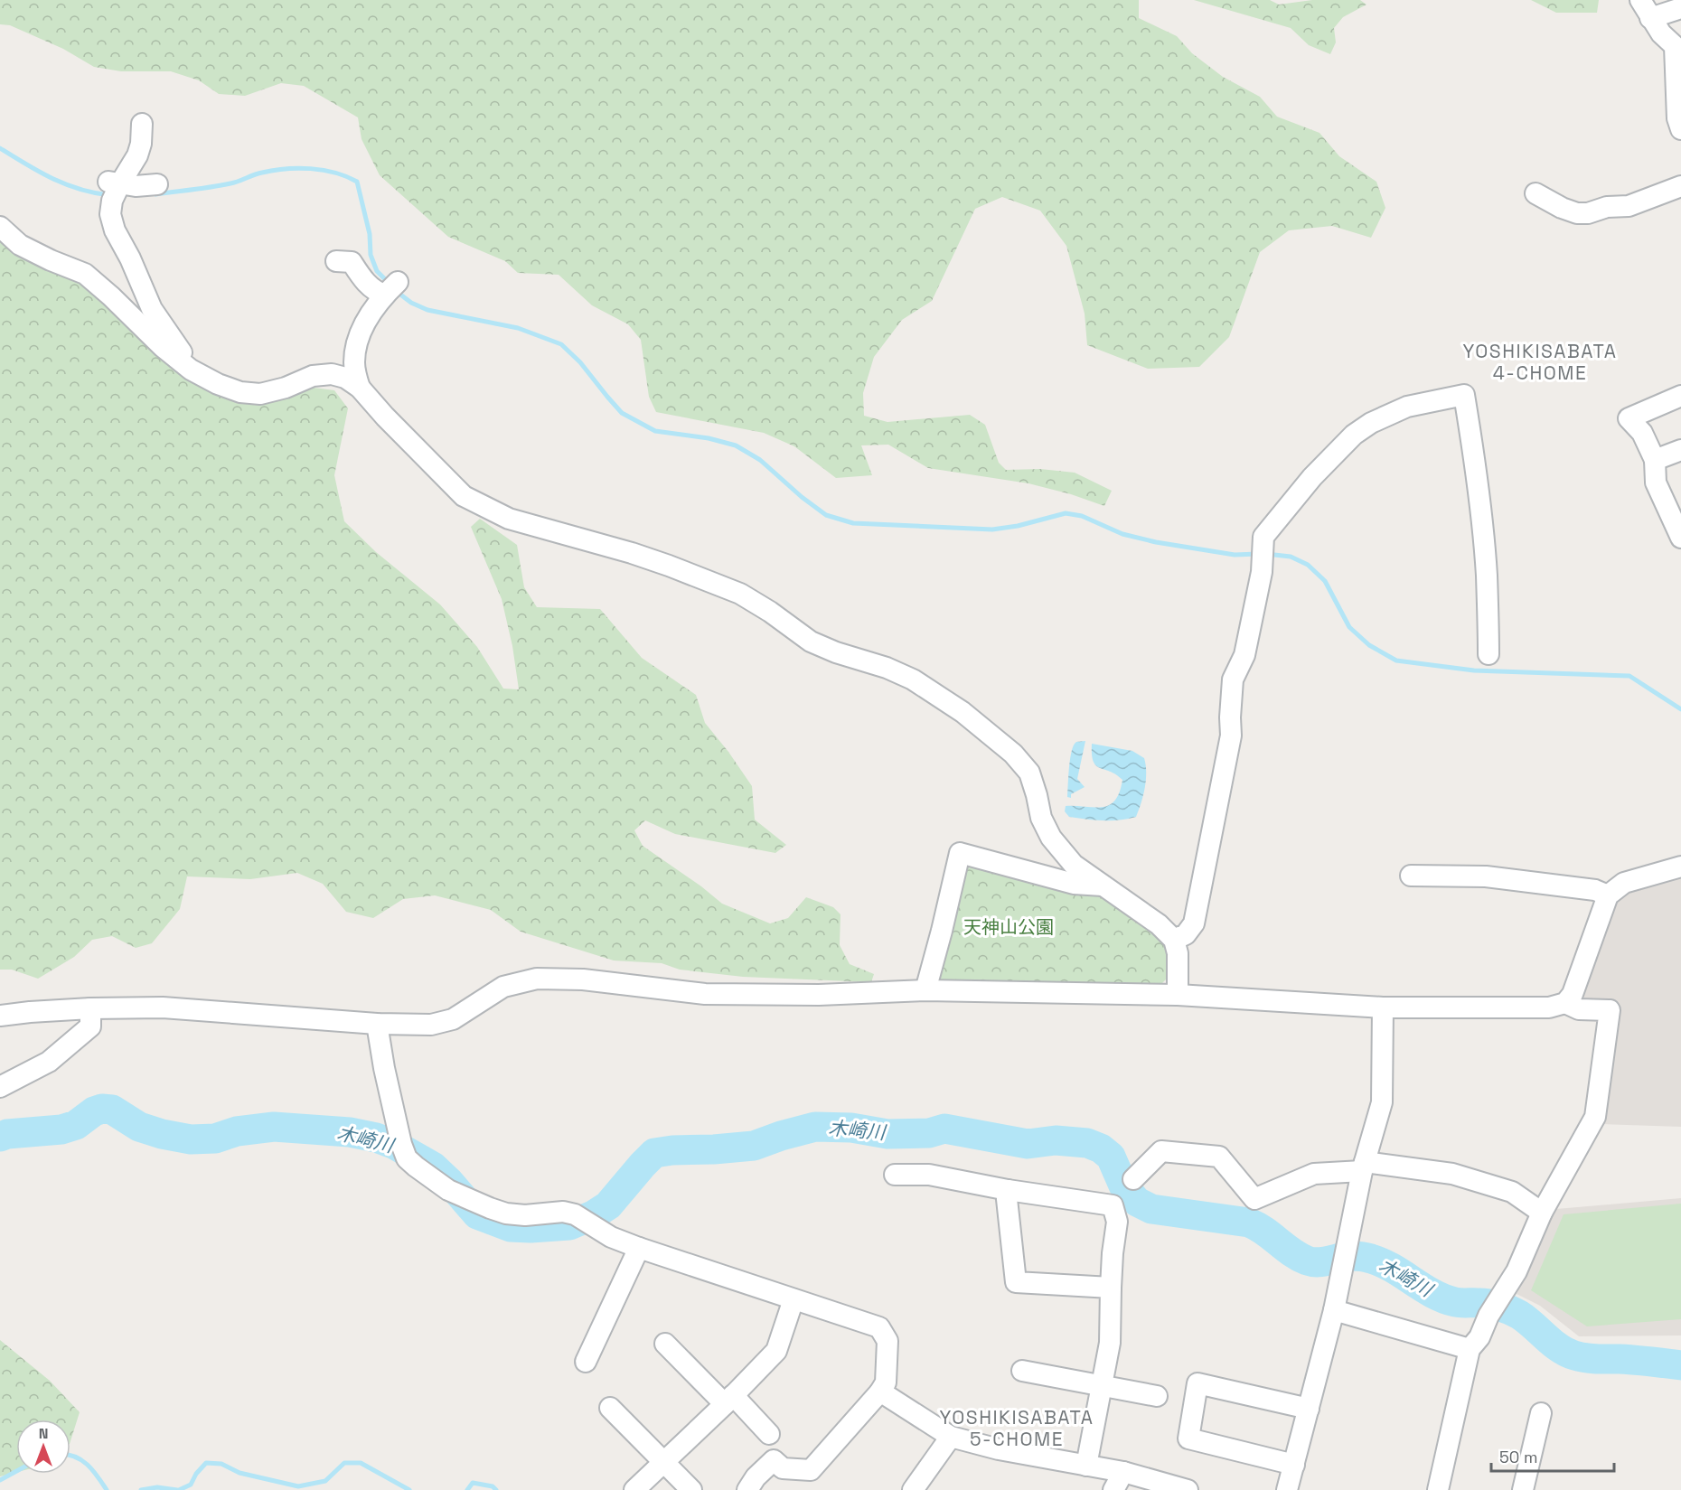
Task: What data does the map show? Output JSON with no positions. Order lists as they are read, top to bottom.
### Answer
{
  "districts": ["YOSHIKISABATA 4-CHOME", "YOSHIKISABATA 5-CHOME"],
  "water": ["木崎川"],
  "parks": ["天神山公園"],
  "scale_bar": "50 m",
  "north": "top"
}
